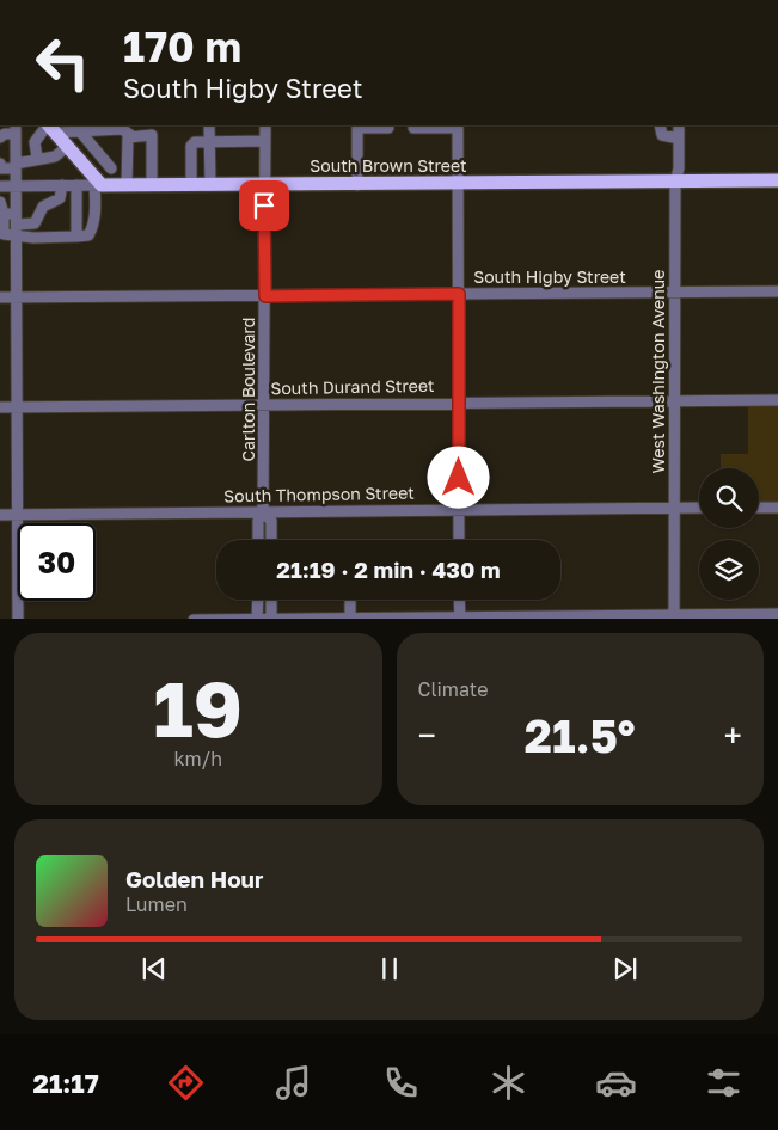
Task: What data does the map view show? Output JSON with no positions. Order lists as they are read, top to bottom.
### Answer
{
  "streets": {
    "main road": ["South Brown Street"],
    "street": [
      "South Higby Street",
      "West Washington Avenue",
      "South Durand Street",
      "Carlton Boulevard",
      "South Thompson Street"
    ]
  },
  "crossings": [
    ["South Brown Street", "West Washington Avenue"],
    ["South Brown Street", "Carlton Boulevard"],
    ["South Higby Street", "West Washington Avenue"],
    ["South Higby Street", "Carlton Boulevard"],
    ["West Washington Avenue", "South Durand Street"],
    ["West Washington Avenue", "South Thompson Street"],
    ["South Durand Street", "Carlton Boulevard"],
    ["Carlton Boulevard", "South Thompson Street"]
  ],
  "page": {
    "turn": ["170 m", "South Higby Street"],
    "limit": "30",
    "trip": "21:19 · 2 min · 430 m",
    "tile": [
      ["19", "km/h"],
      "Climate"
    ],
    "heat": ["−", "21.5°", "+"],
    "song": ["Golden Hour", "Lumen"],
    "tabs": "21:17"
  }
}
